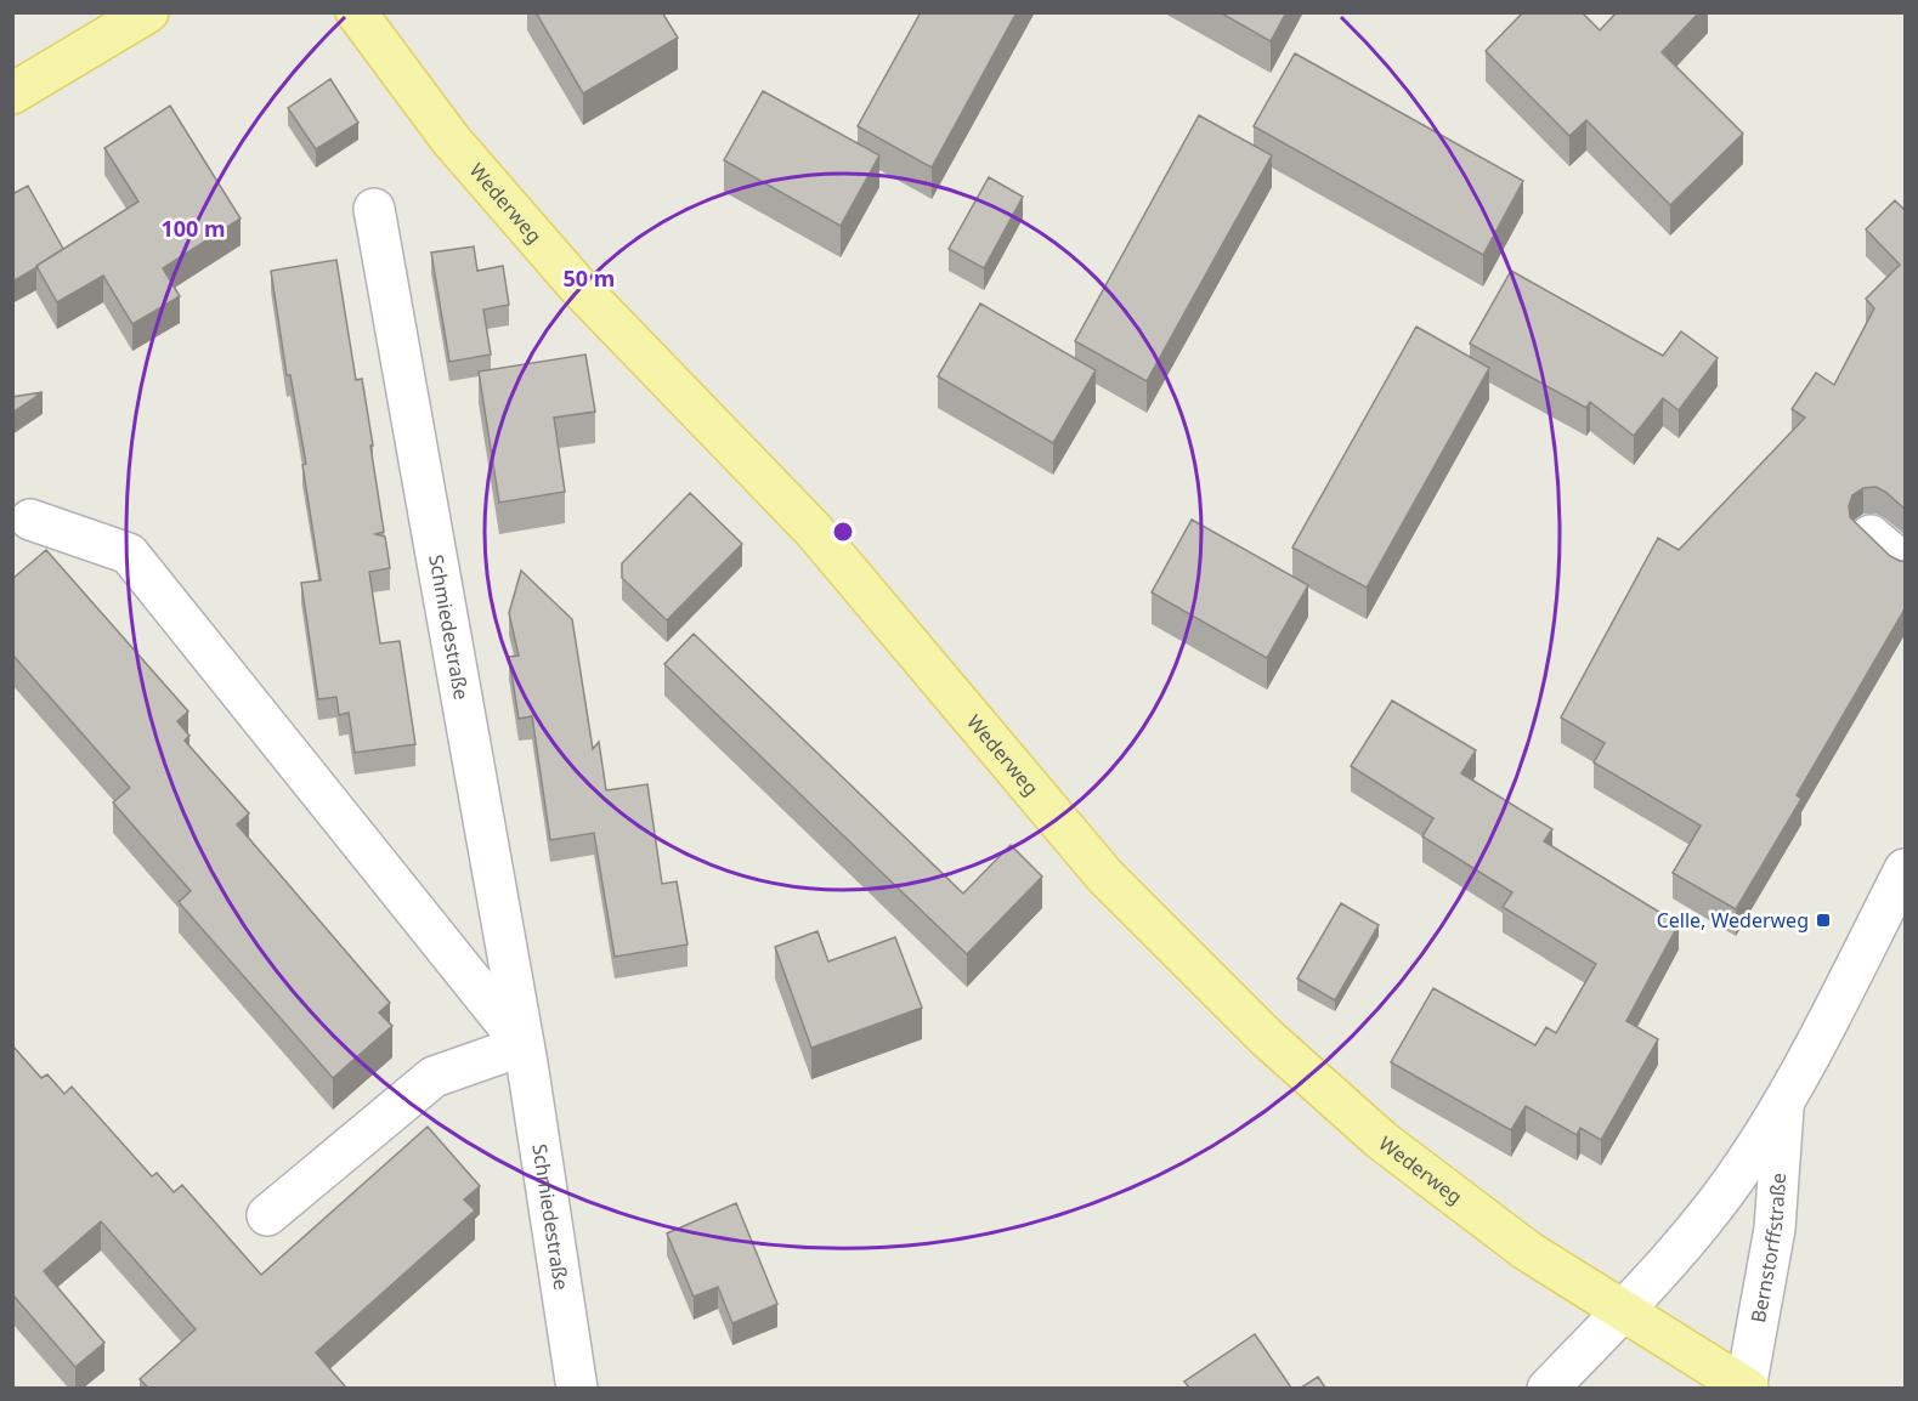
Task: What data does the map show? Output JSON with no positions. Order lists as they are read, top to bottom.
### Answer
{
  "streets": {
    "main road": ["Wederweg"],
    "street": ["Schmiedestraße", "Bernstorffstraße"]
  },
  "crossings": [
    ["Wederweg", "Bernstorffstraße"]
  ],
  "places": {
    "transit": ["Celle, Wederweg"]
  },
  "rings": ["100 m", "50 m"]
}
